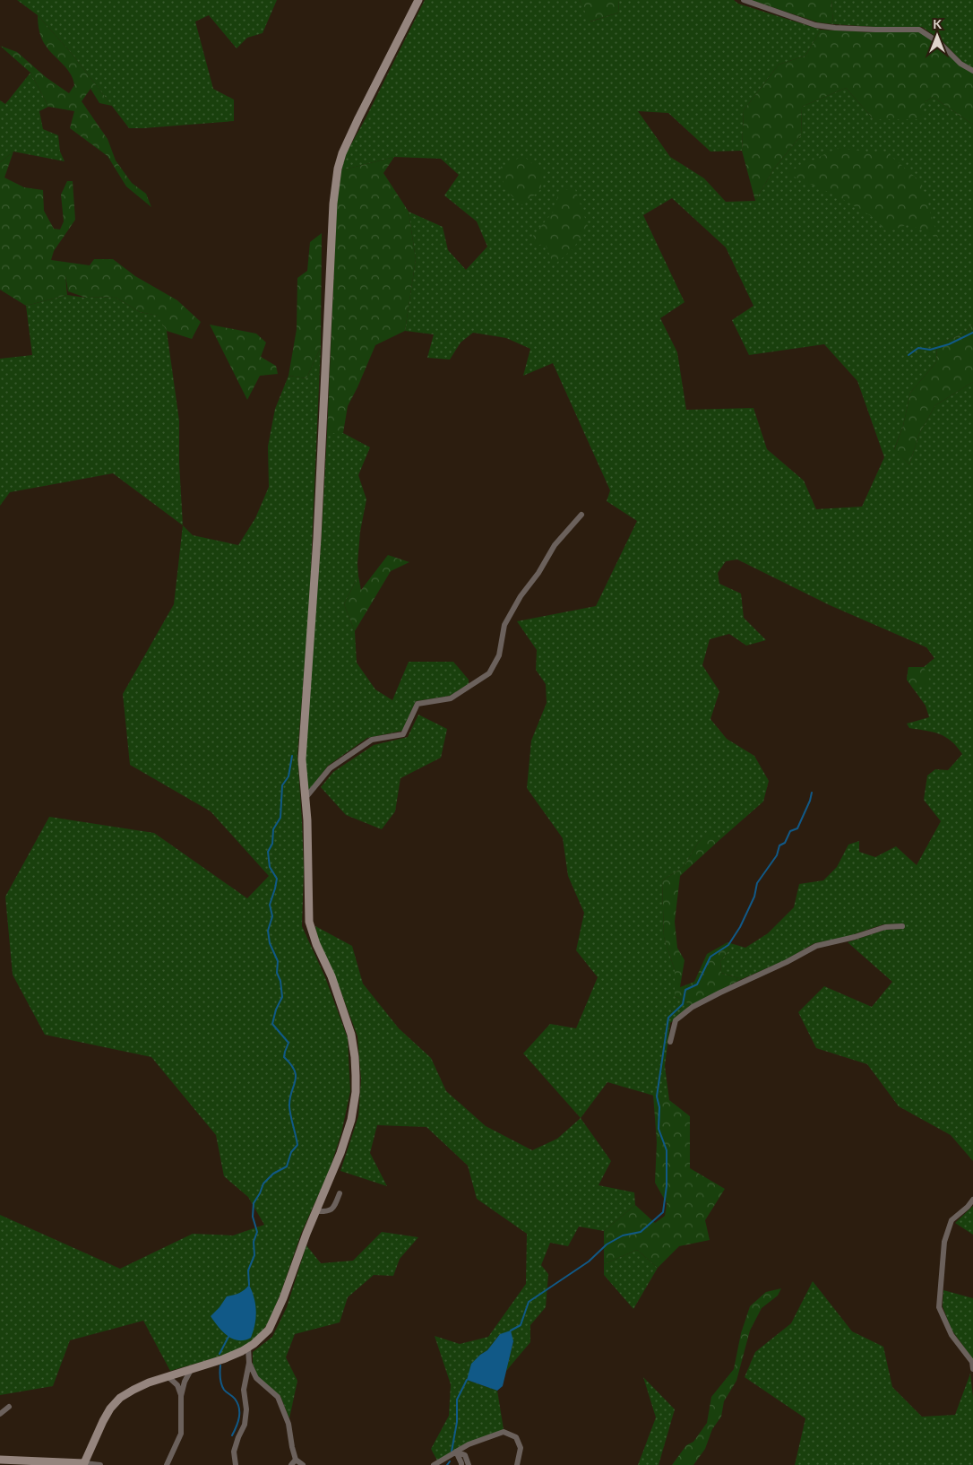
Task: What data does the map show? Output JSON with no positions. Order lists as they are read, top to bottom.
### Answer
{
  "north": "top"
}
